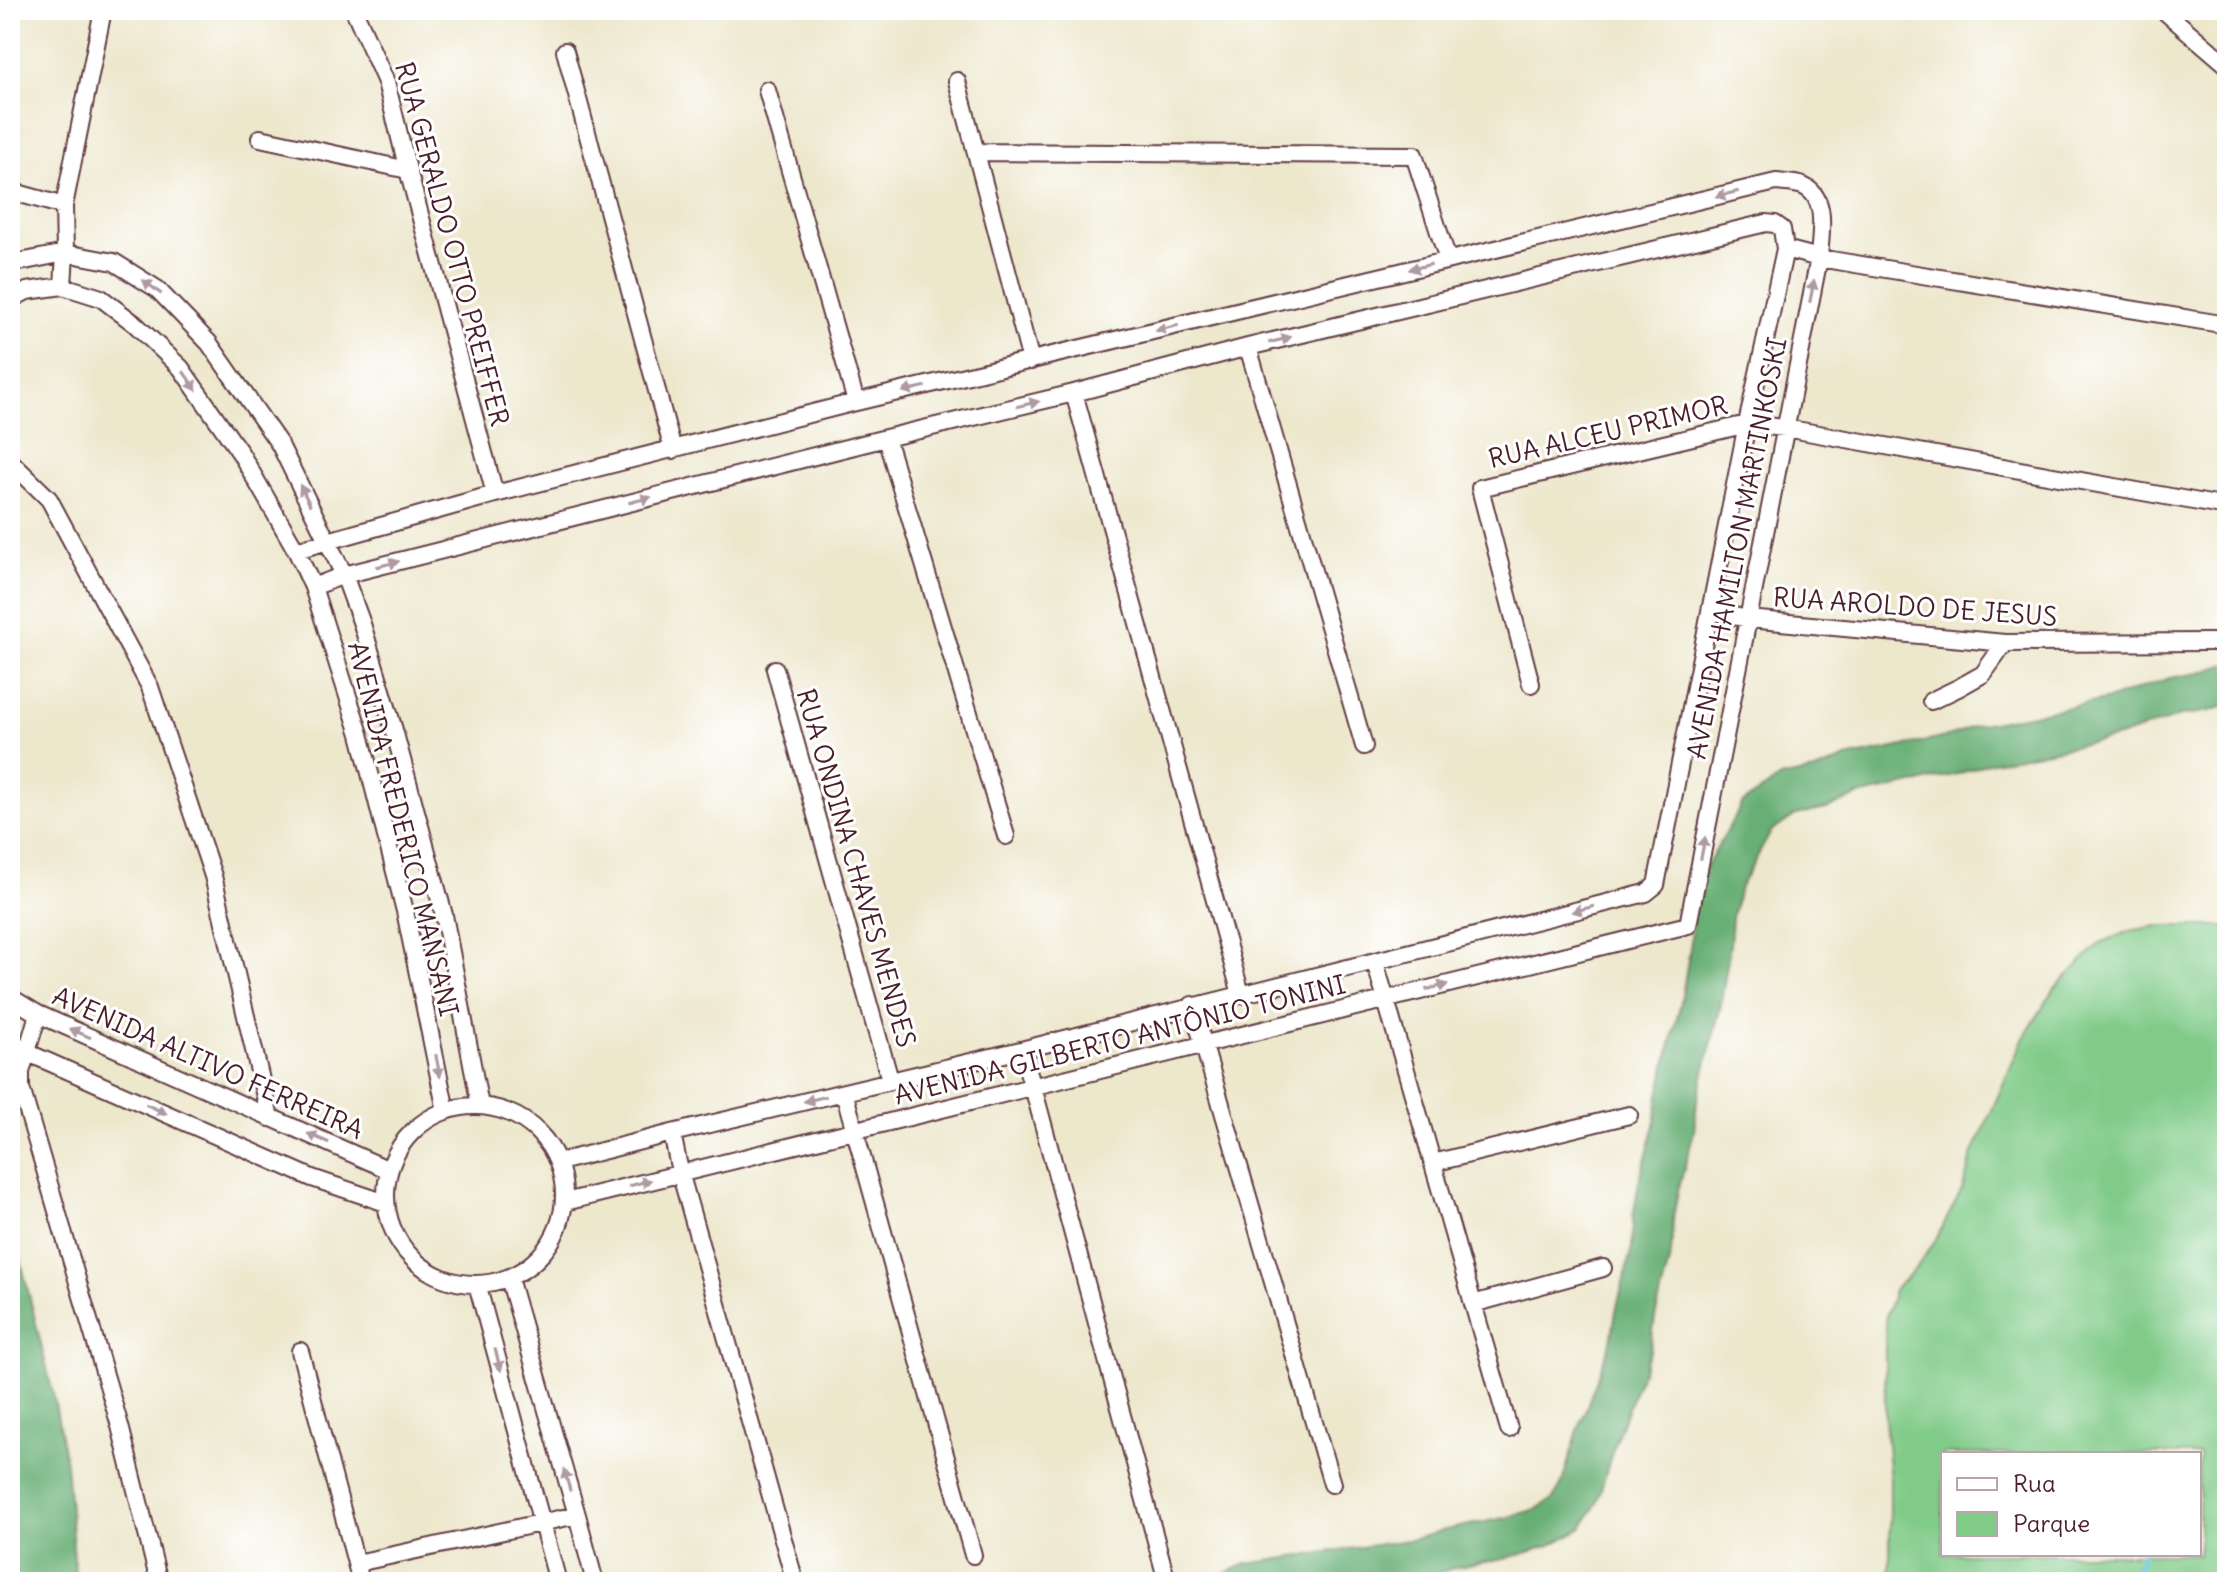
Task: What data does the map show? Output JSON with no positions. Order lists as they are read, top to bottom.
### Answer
{
  "streets": {
    "street": [
      "RUA GERALDO OTTO PREIFFER",
      "RUA ALCEU PRIMOR",
      "AVENIDA HAMILTON MARTINKOSKI",
      "RUA AROLDO DE JESUS",
      "AVENIDA FREDERICO MANSANI",
      "RUA ONDINA CHAVES MENDES",
      "AVENIDA GILBERTO ANTÔNIO TONINI",
      "AVENIDA ALTIVO FERREIRA"
    ]
  },
  "crossings": [
    ["RUA ALCEU PRIMOR", "AVENIDA HAMILTON MARTINKOSKI"],
    ["AVENIDA HAMILTON MARTINKOSKI", "RUA AROLDO DE JESUS"],
    ["AVENIDA HAMILTON MARTINKOSKI", "AVENIDA GILBERTO ANTÔNIO TONINI"],
    ["AVENIDA FREDERICO MANSANI", "AVENIDA GILBERTO ANTÔNIO TONINI"],
    ["AVENIDA FREDERICO MANSANI", "AVENIDA ALTIVO FERREIRA"],
    ["RUA ONDINA CHAVES MENDES", "AVENIDA GILBERTO ANTÔNIO TONINI"],
    ["AVENIDA GILBERTO ANTÔNIO TONINI", "AVENIDA ALTIVO FERREIRA"]
  ],
  "legend": ["Rua", "Parque"]
}
